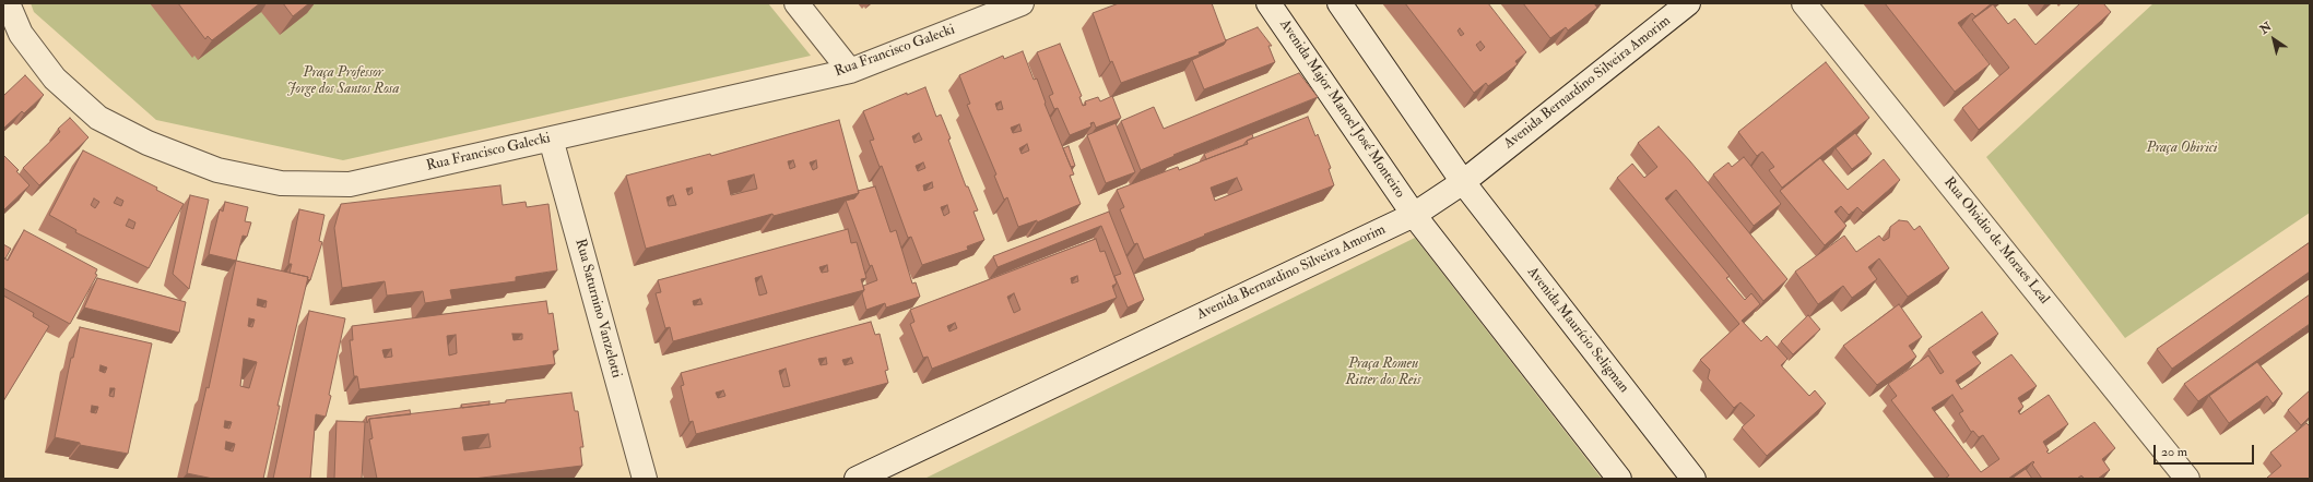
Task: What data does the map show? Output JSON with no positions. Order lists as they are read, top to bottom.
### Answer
{
  "streets": {
    "street": [
      "Rua Francisco Galecki",
      "Avenida Bernardino Silveira Amorim",
      "Avenida Major Manoel José Monteiro",
      "Rua Olvidio de Moraes Leal",
      "Rua Saturnino Vanzelotti",
      "Avenida Maurício Seligman"
    ]
  },
  "crossings": [
    ["Rua Francisco Galecki", "Rua Saturnino Vanzelotti"],
    ["Avenida Bernardino Silveira Amorim", "Avenida Major Manoel José Monteiro"],
    ["Avenida Bernardino Silveira Amorim", "Avenida Maurício Seligman"]
  ],
  "parks": ["Praça Professor Jorge dos Santos Rosa", "Praça Obirici", "Praça Romeu Ritter dos Reis"],
  "scale_bar": "20 m",
  "north": "top left"
}
